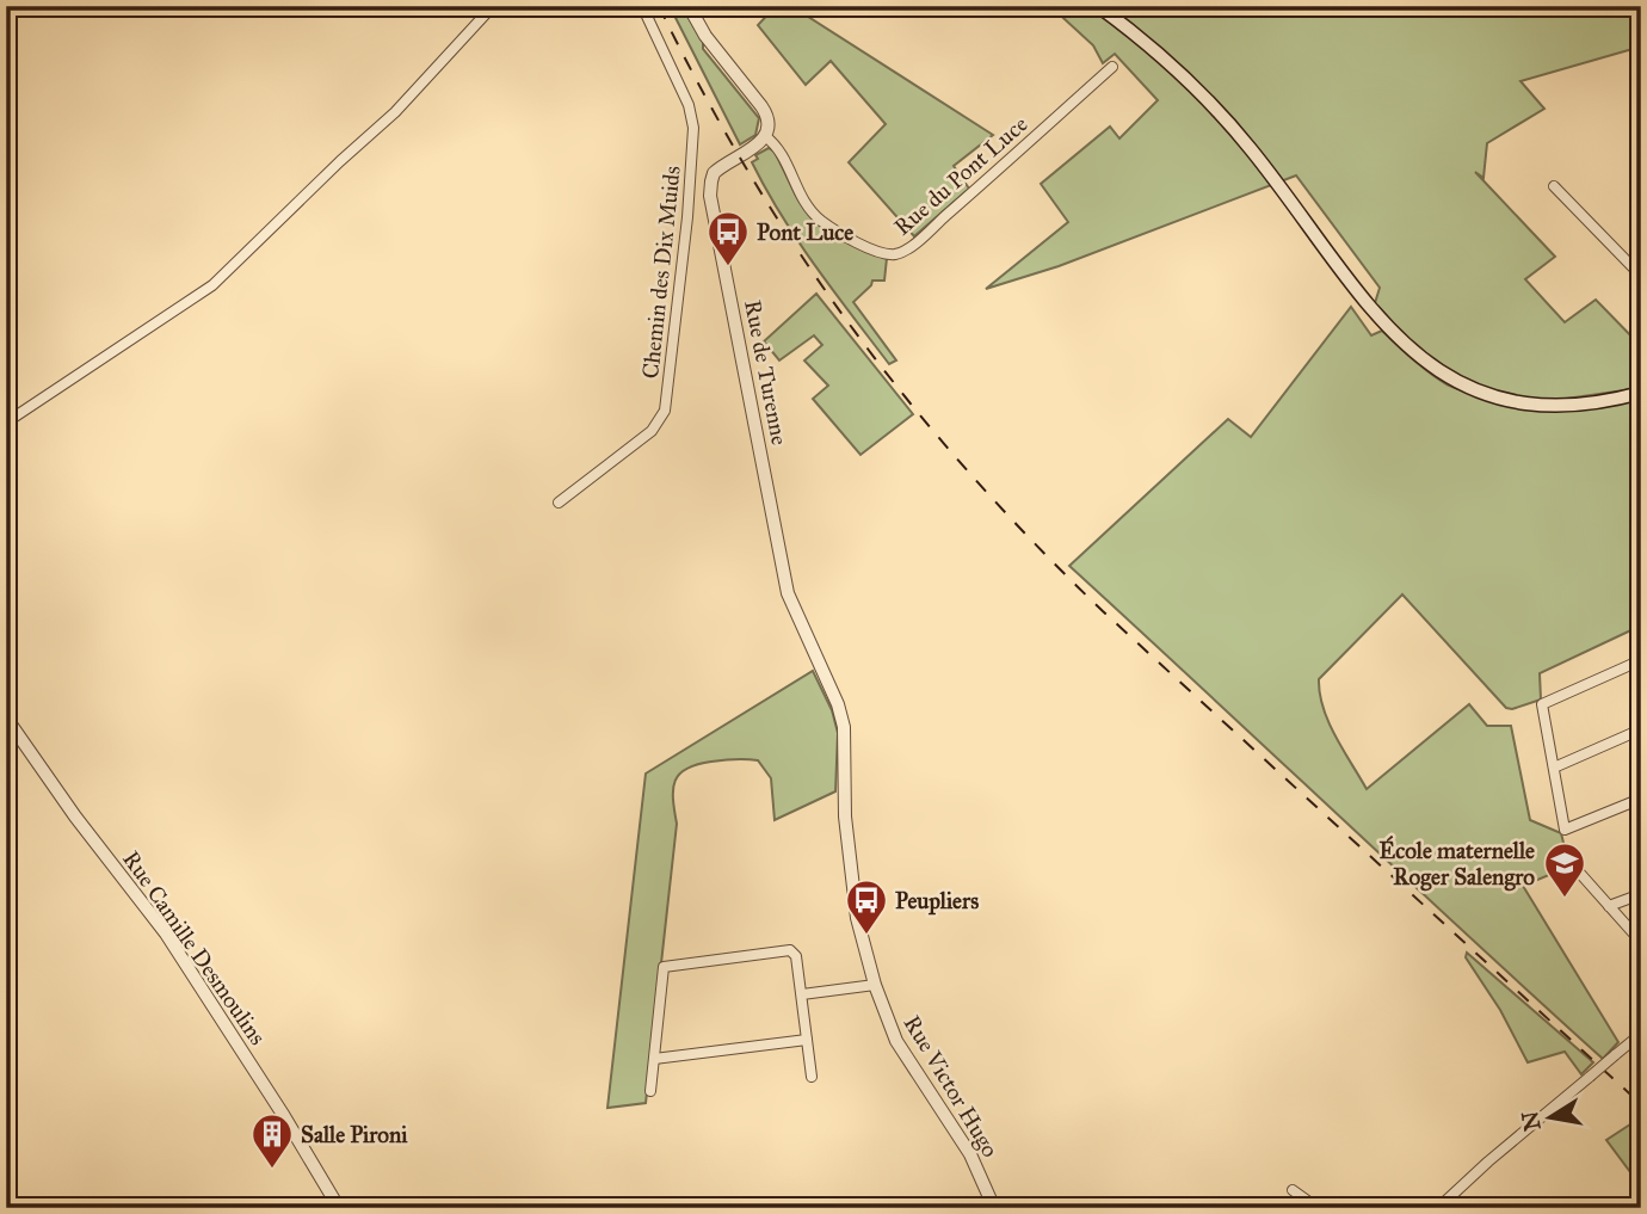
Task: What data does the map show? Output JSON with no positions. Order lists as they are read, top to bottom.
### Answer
{
  "streets": {
    "street": [
      "Rue du Pont Luce",
      "Chemin des Dix Muids",
      "Rue de Turenne",
      "Rue Camille Desmoulins",
      "Rue Victor Hugo"
    ]
  },
  "crossings": [
    ["Rue de Turenne", "Rue Victor Hugo"]
  ],
  "places": {
    "bus stop": ["Pont Luce", "Peupliers"],
    "school or university": ["École maternelle Roger Salengro"],
    "building": ["Salle Pironi"]
  },
  "north": "left"
}
